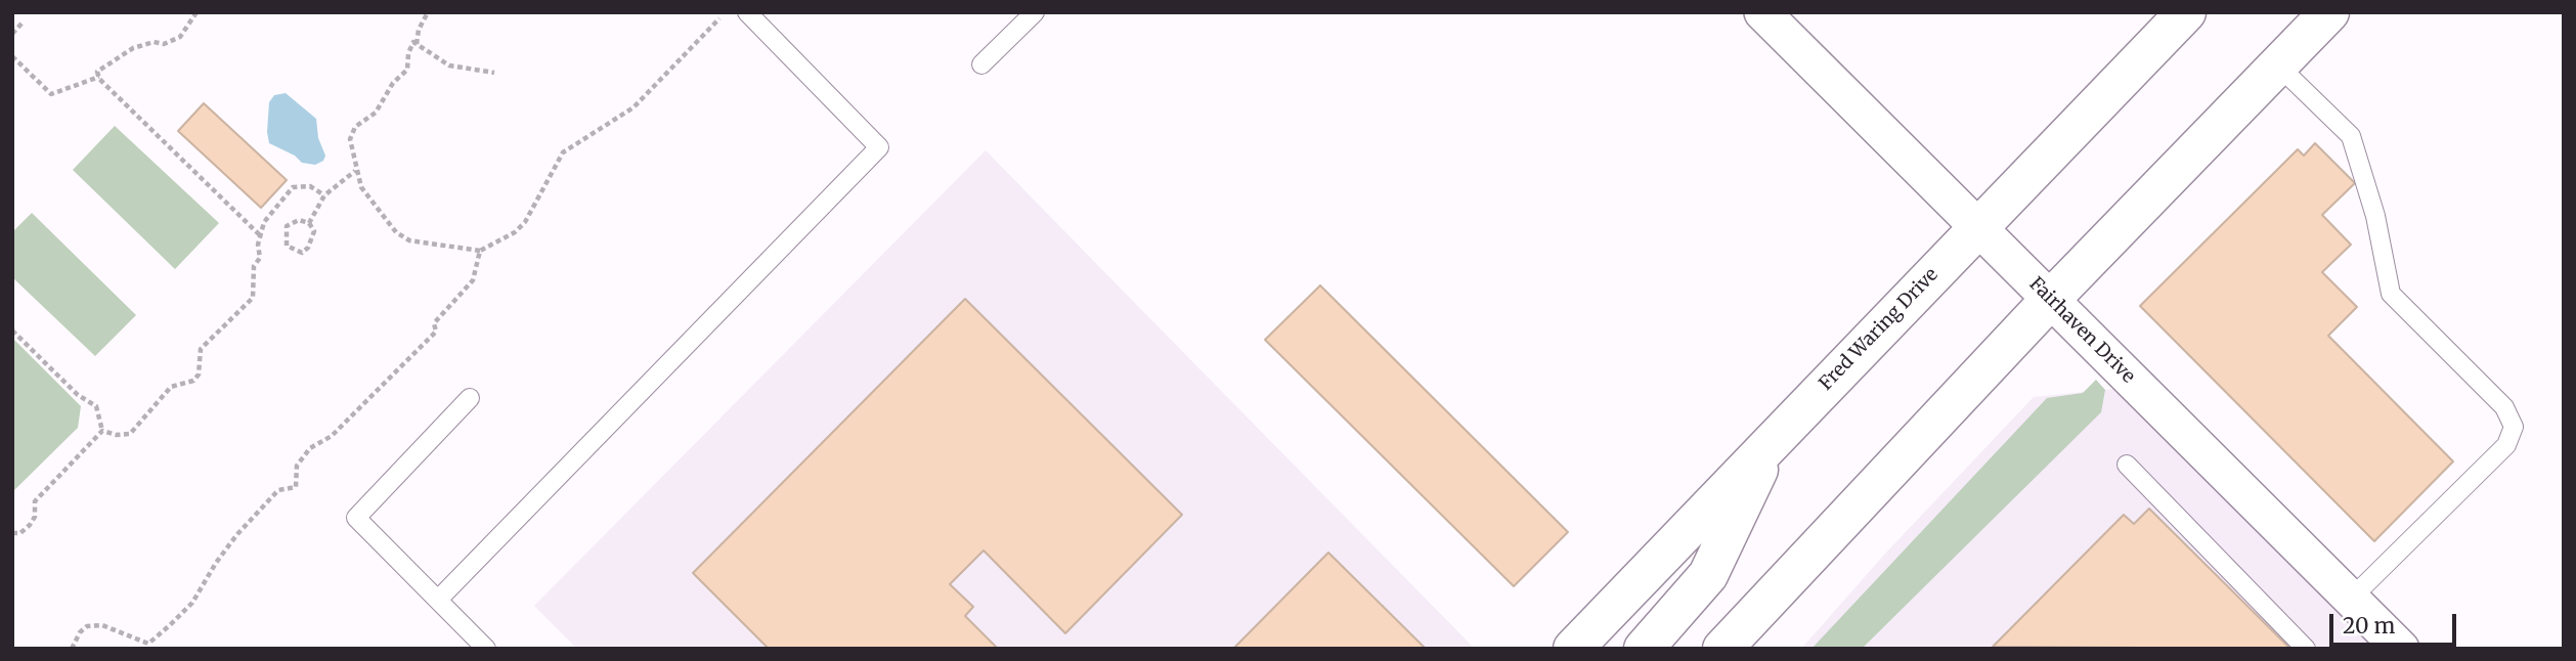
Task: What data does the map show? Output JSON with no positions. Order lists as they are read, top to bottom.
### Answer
{
  "streets": {
    "main road": ["Fred Waring Drive"],
    "street": ["Fairhaven Drive"]
  },
  "crossings": [
    ["Fred Waring Drive", "Fairhaven Drive"]
  ],
  "scale_bar": "20 m"
}
